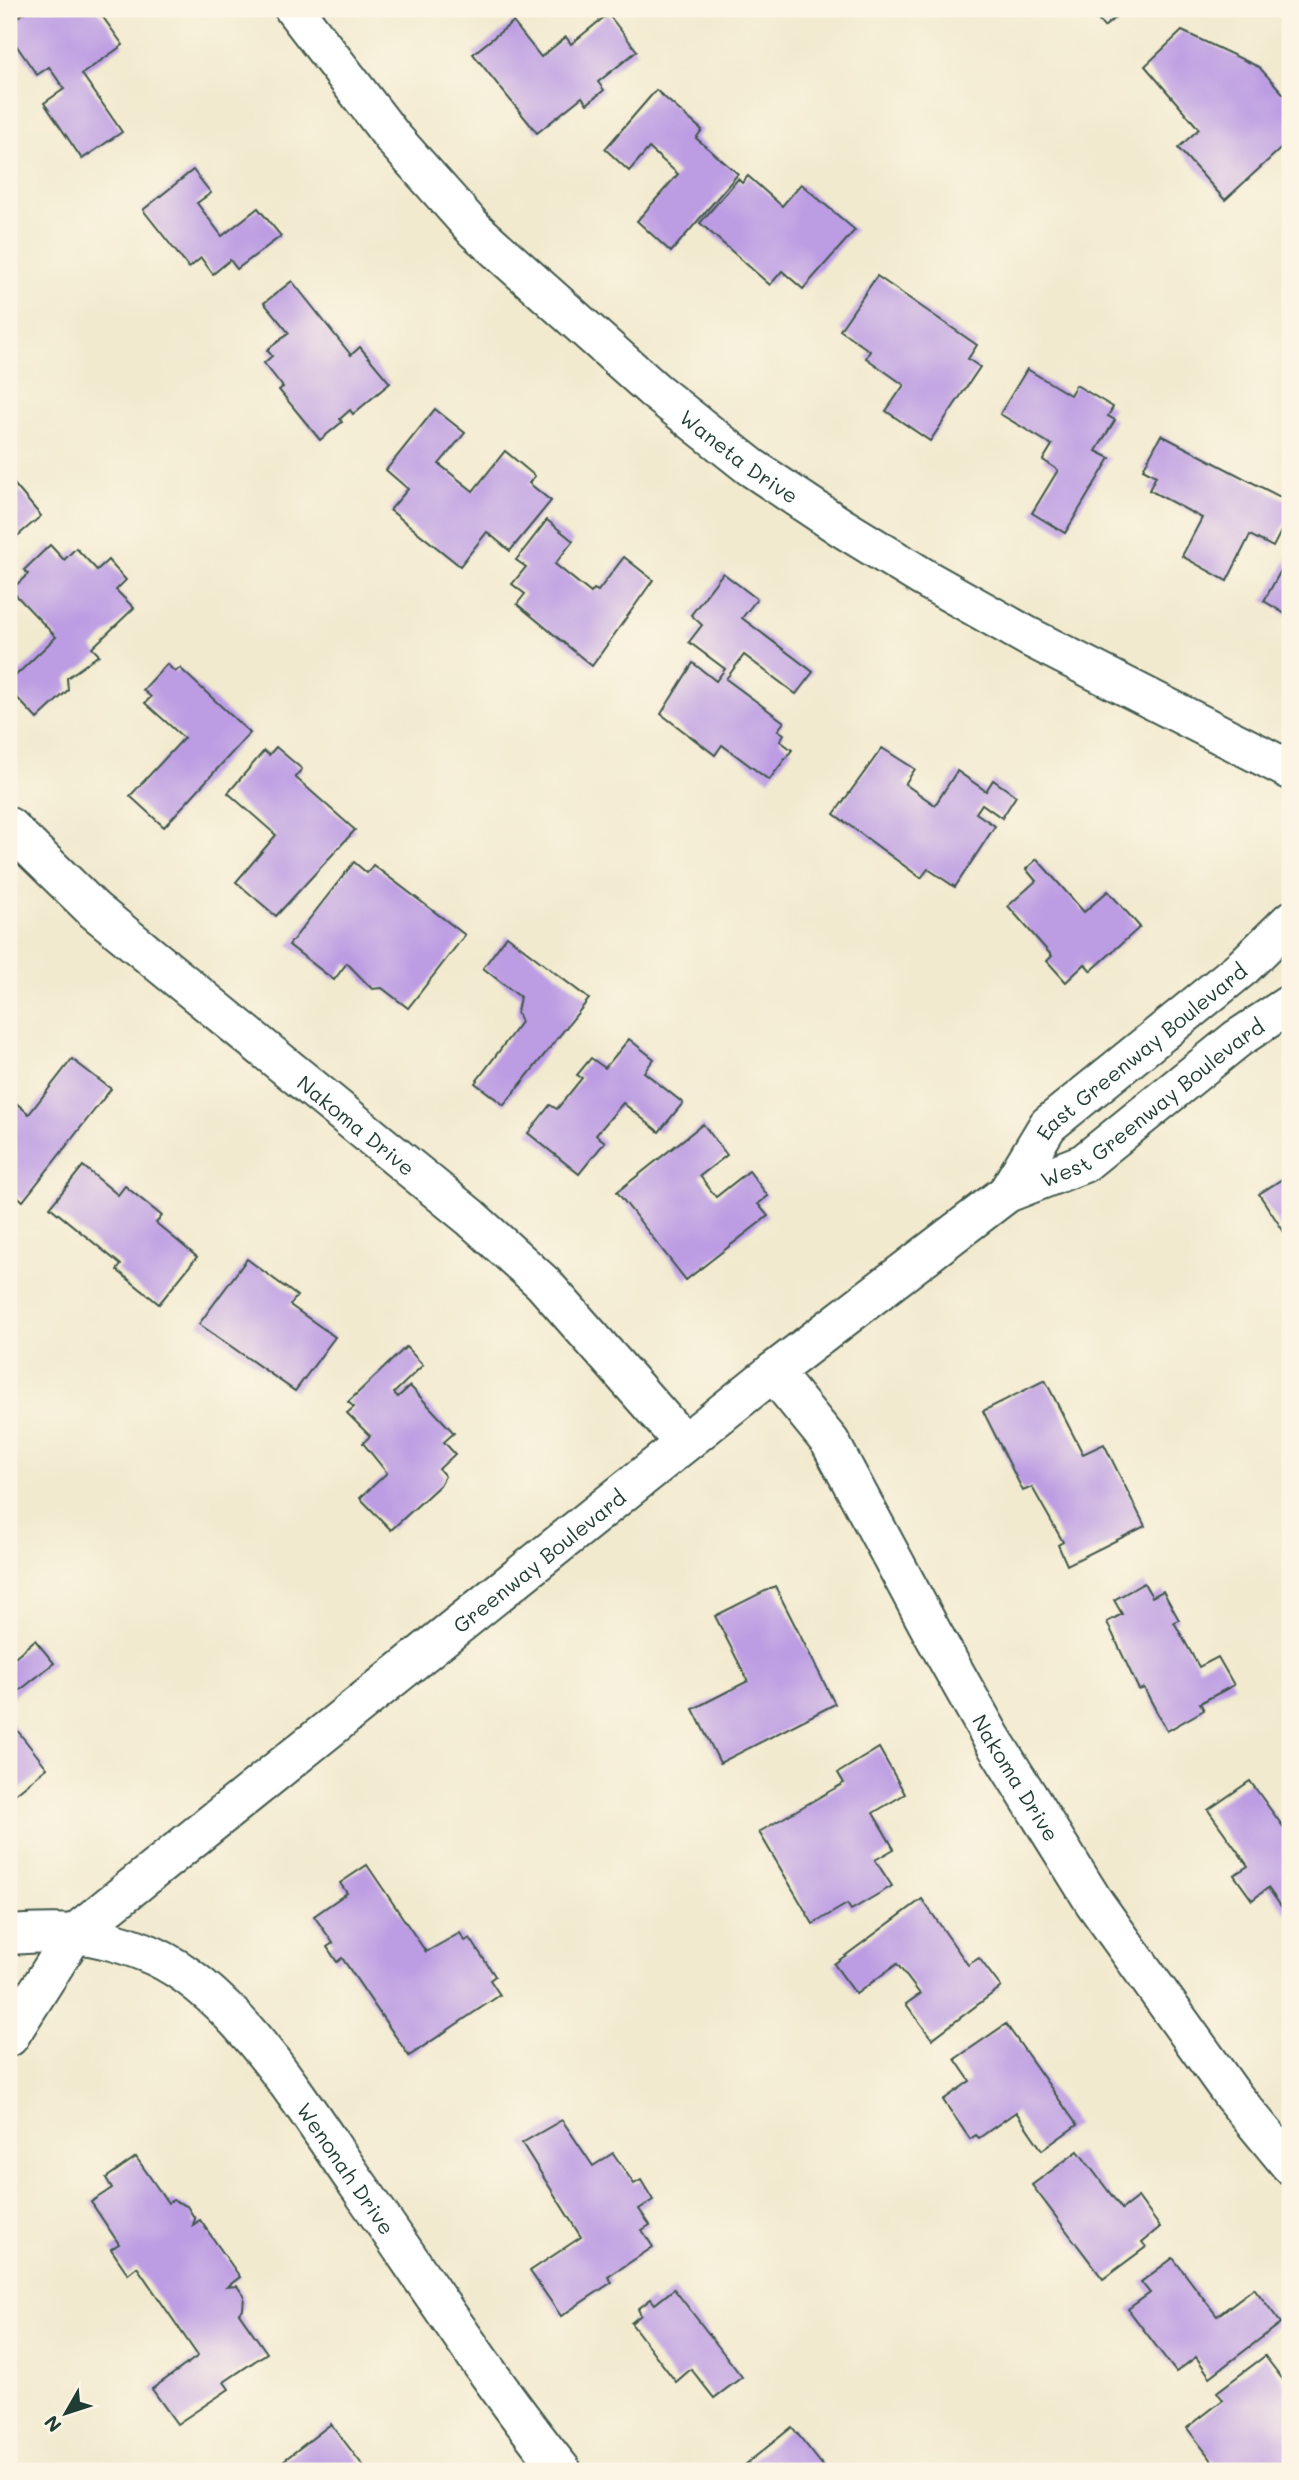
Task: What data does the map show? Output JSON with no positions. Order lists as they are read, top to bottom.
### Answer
{
  "streets": {
    "street": [
      "Waneta Drive",
      "East Greenway Boulevard",
      "West Greenway Boulevard",
      "Nakoma Drive",
      "Greenway Boulevard",
      "Wenonah Drive"
    ]
  },
  "crossings": [
    ["East Greenway Boulevard", "West Greenway Boulevard"],
    ["East Greenway Boulevard", "Greenway Boulevard"],
    ["West Greenway Boulevard", "Greenway Boulevard"],
    ["Nakoma Drive", "Greenway Boulevard"],
    ["Greenway Boulevard", "Wenonah Drive"]
  ],
  "north": "bottom left"
}
